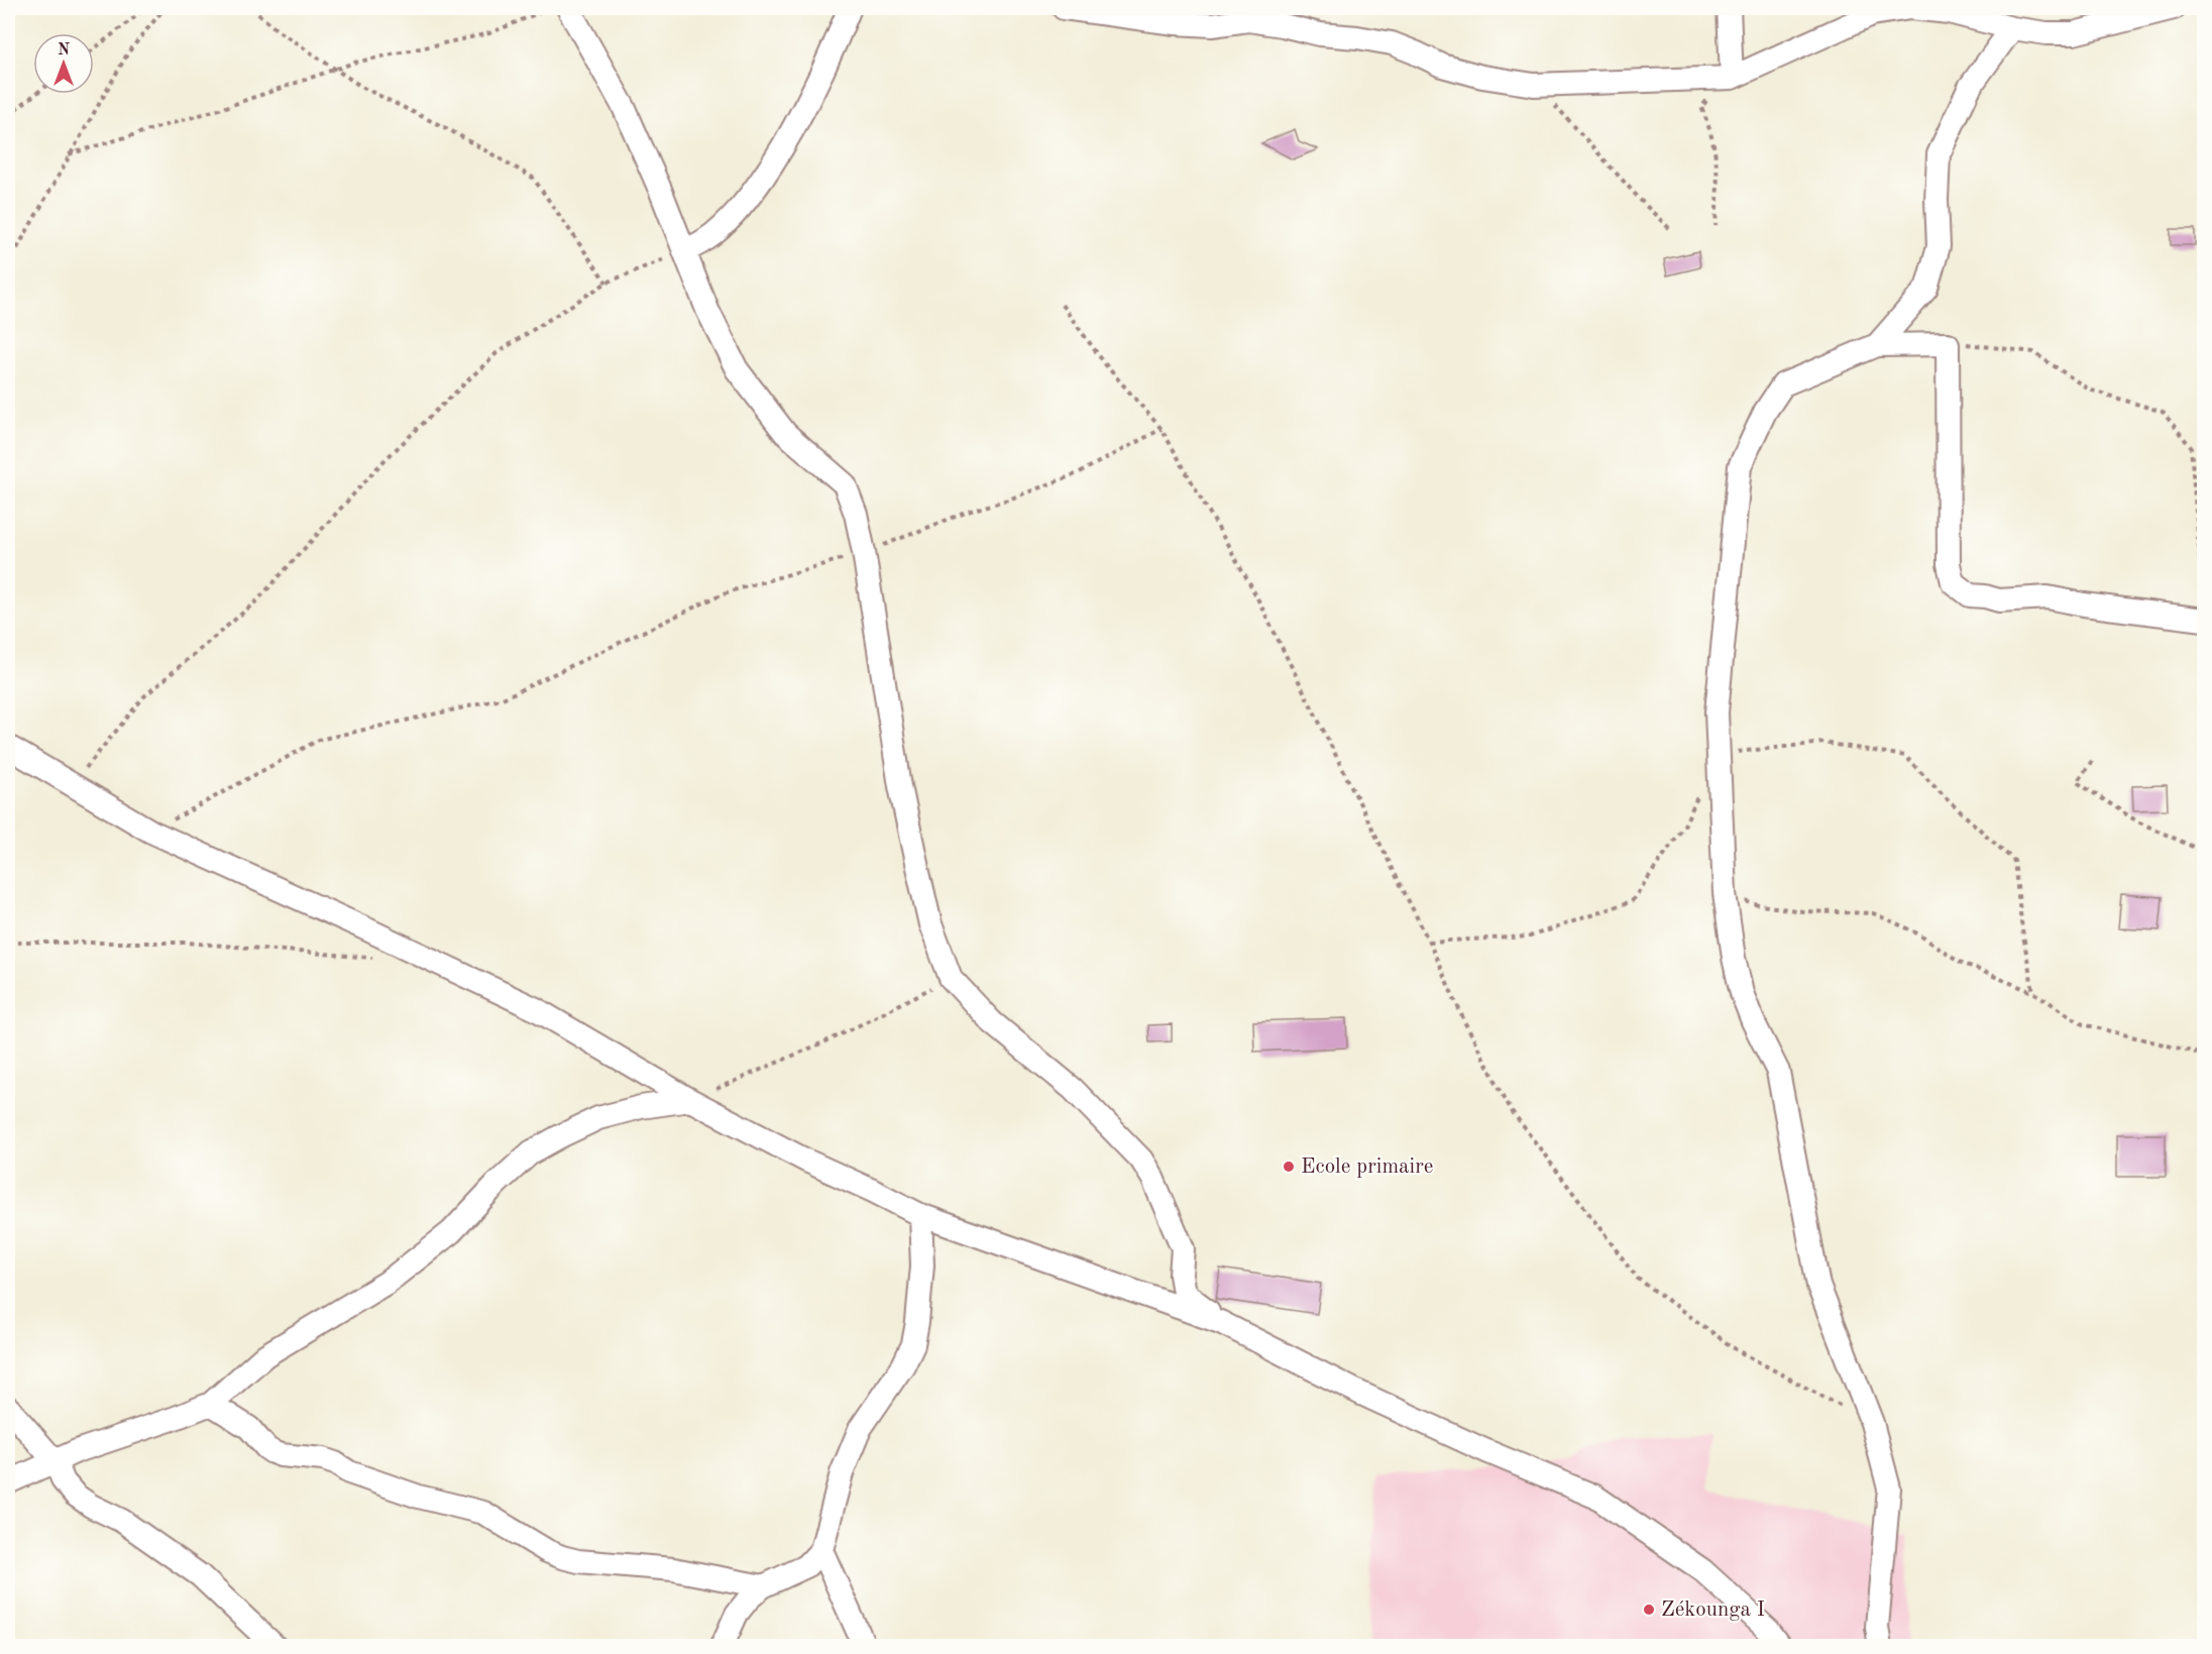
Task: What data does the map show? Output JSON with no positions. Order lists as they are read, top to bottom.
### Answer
{
  "places": ["Ecole primaire", "Zékounga I"],
  "north": "top"
}
